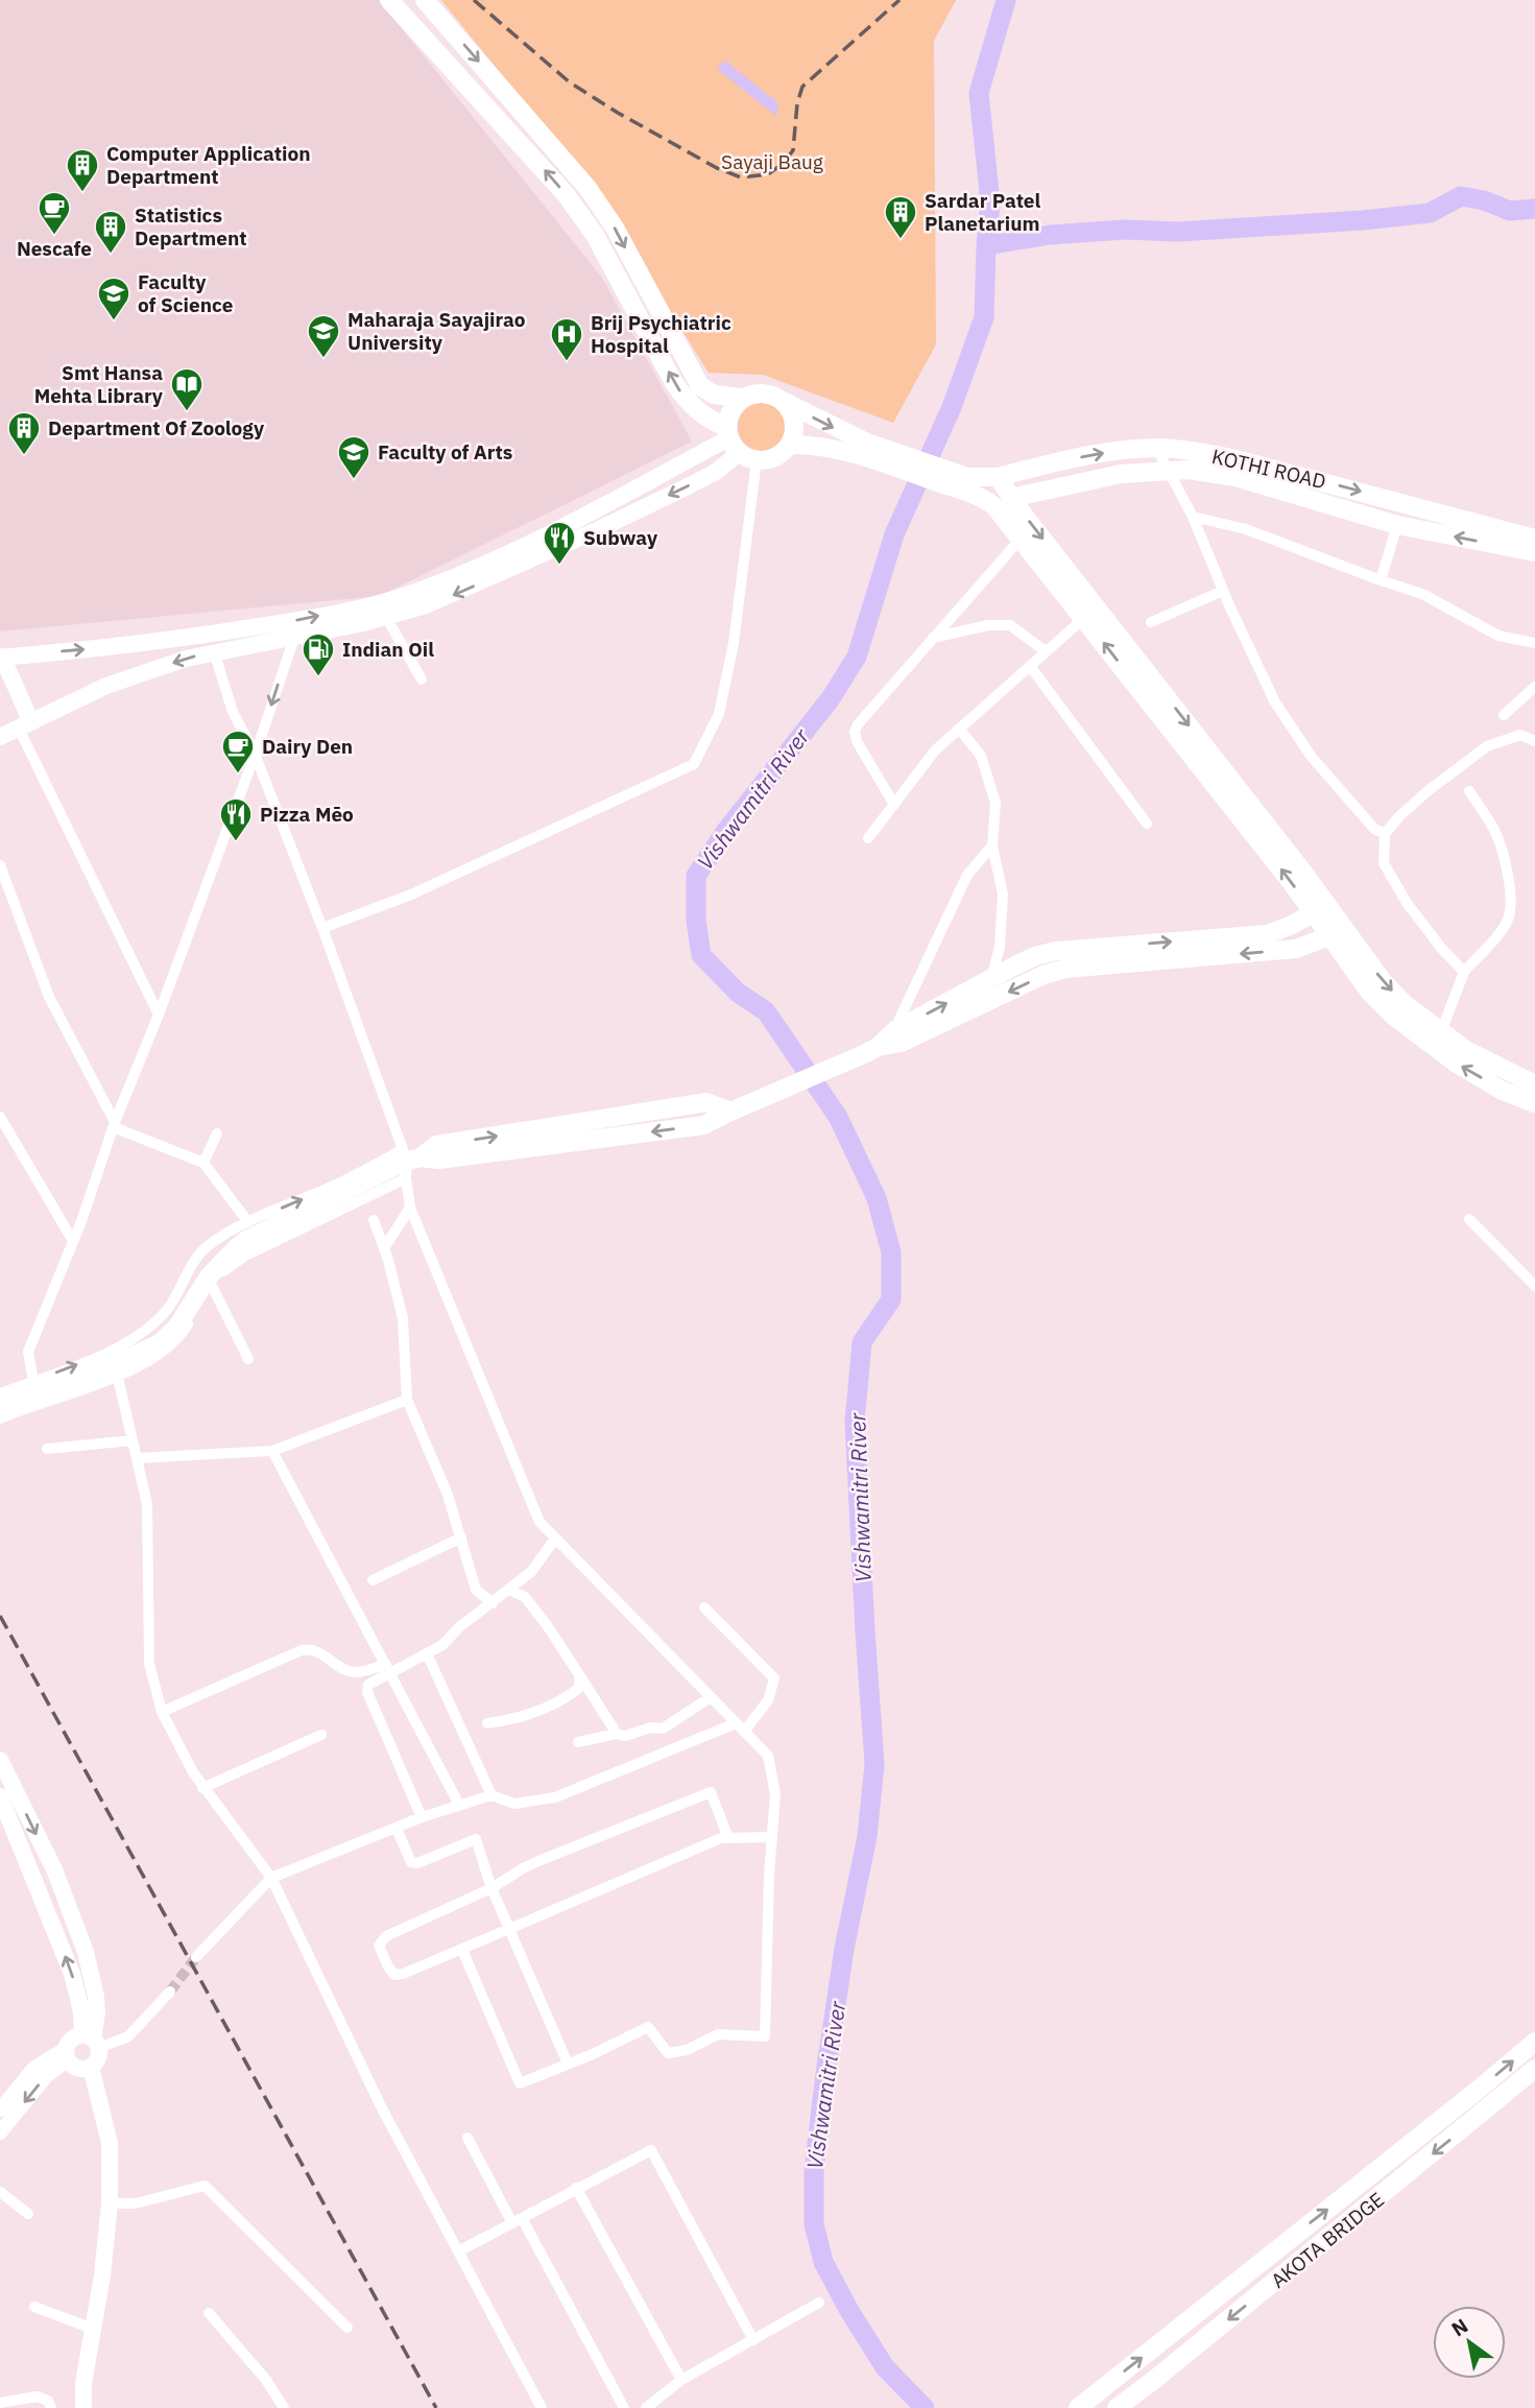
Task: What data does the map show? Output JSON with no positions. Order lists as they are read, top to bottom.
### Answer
{
  "streets": {
    "main road": ["KOTHI ROAD", "AKOTA BRIDGE"]
  },
  "water": ["Vishwamitri River"],
  "parks": ["Sayaji Baug"],
  "places": {
    "building": [
      "Computer Application Department",
      "Sardar Patel Planetarium",
      "Statistics Department",
      "Department Of Zoology"
    ],
    "cafe": ["Nescafe", "Dairy Den"],
    "school or university": ["Faculty of Science", "Maharaja Sayajirao University", "Faculty of Arts"],
    "hospital": ["Brij Psychiatric Hospital"],
    "library": ["Smt Hansa Mehta Library"],
    "restaurant": ["Subway", "Pizza Mēo"],
    "fuel station": ["Indian Oil"]
  },
  "north": "top left"
}
